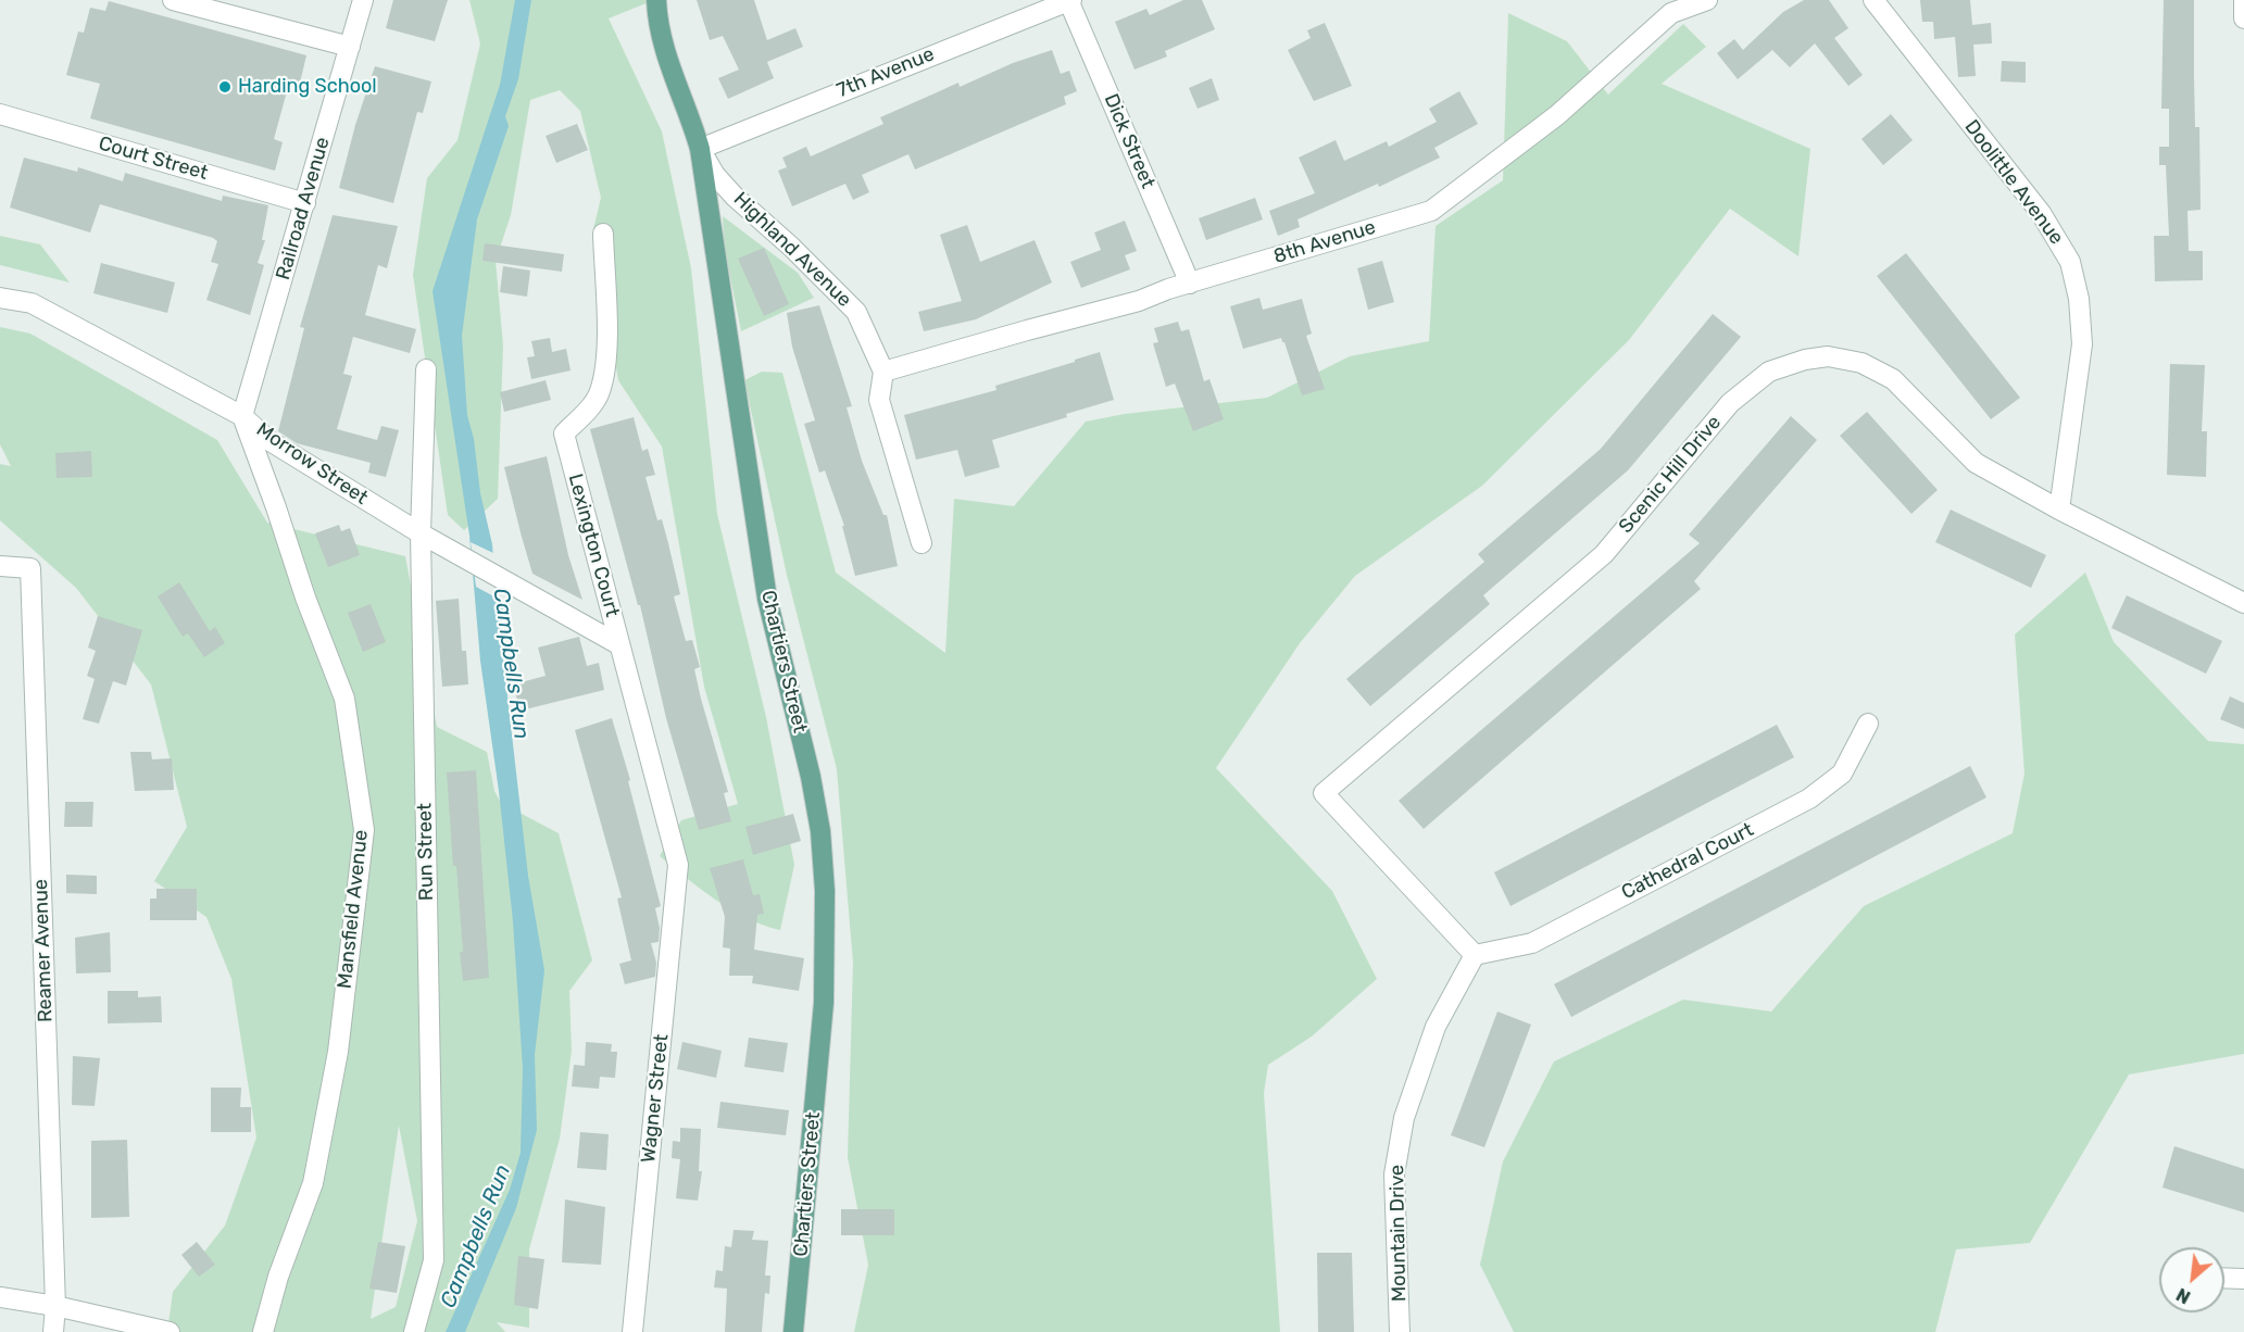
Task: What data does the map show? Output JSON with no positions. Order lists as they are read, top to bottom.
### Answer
{
  "streets": {
    "main road": ["Chartiers Street"],
    "street": [
      "7th Avenue",
      "Dick Street",
      "Court Street",
      "Doolittle Avenue",
      "Railroad Avenue",
      "8th Avenue",
      "Highland Avenue",
      "Morrow Street",
      "Scenic Hill Drive",
      "Lexington Court",
      "Run Street",
      "Cathedral Court",
      "Mansfield Avenue",
      "Reamer Avenue",
      "Wagner Street",
      "Mountain Drive"
    ]
  },
  "crossings": [
    ["7th Avenue", "Dick Street"],
    ["7th Avenue", "Highland Avenue"],
    ["7th Avenue", "Chartiers Street"],
    ["Dick Street", "8th Avenue"],
    ["Court Street", "Railroad Avenue"],
    ["Doolittle Avenue", "Scenic Hill Drive"],
    ["Railroad Avenue", "Morrow Street"],
    ["Railroad Avenue", "Mansfield Avenue"],
    ["8th Avenue", "Highland Avenue"],
    ["Highland Avenue", "Chartiers Street"],
    ["Morrow Street", "Lexington Court"],
    ["Morrow Street", "Run Street"],
    ["Morrow Street", "Mansfield Avenue"],
    ["Scenic Hill Drive", "Cathedral Court"],
    ["Scenic Hill Drive", "Mountain Drive"],
    ["Lexington Court", "Wagner Street"],
    ["Cathedral Court", "Mountain Drive"]
  ],
  "water": ["Campbells Run"],
  "places": ["Harding School"],
  "north": "bottom left"
}
